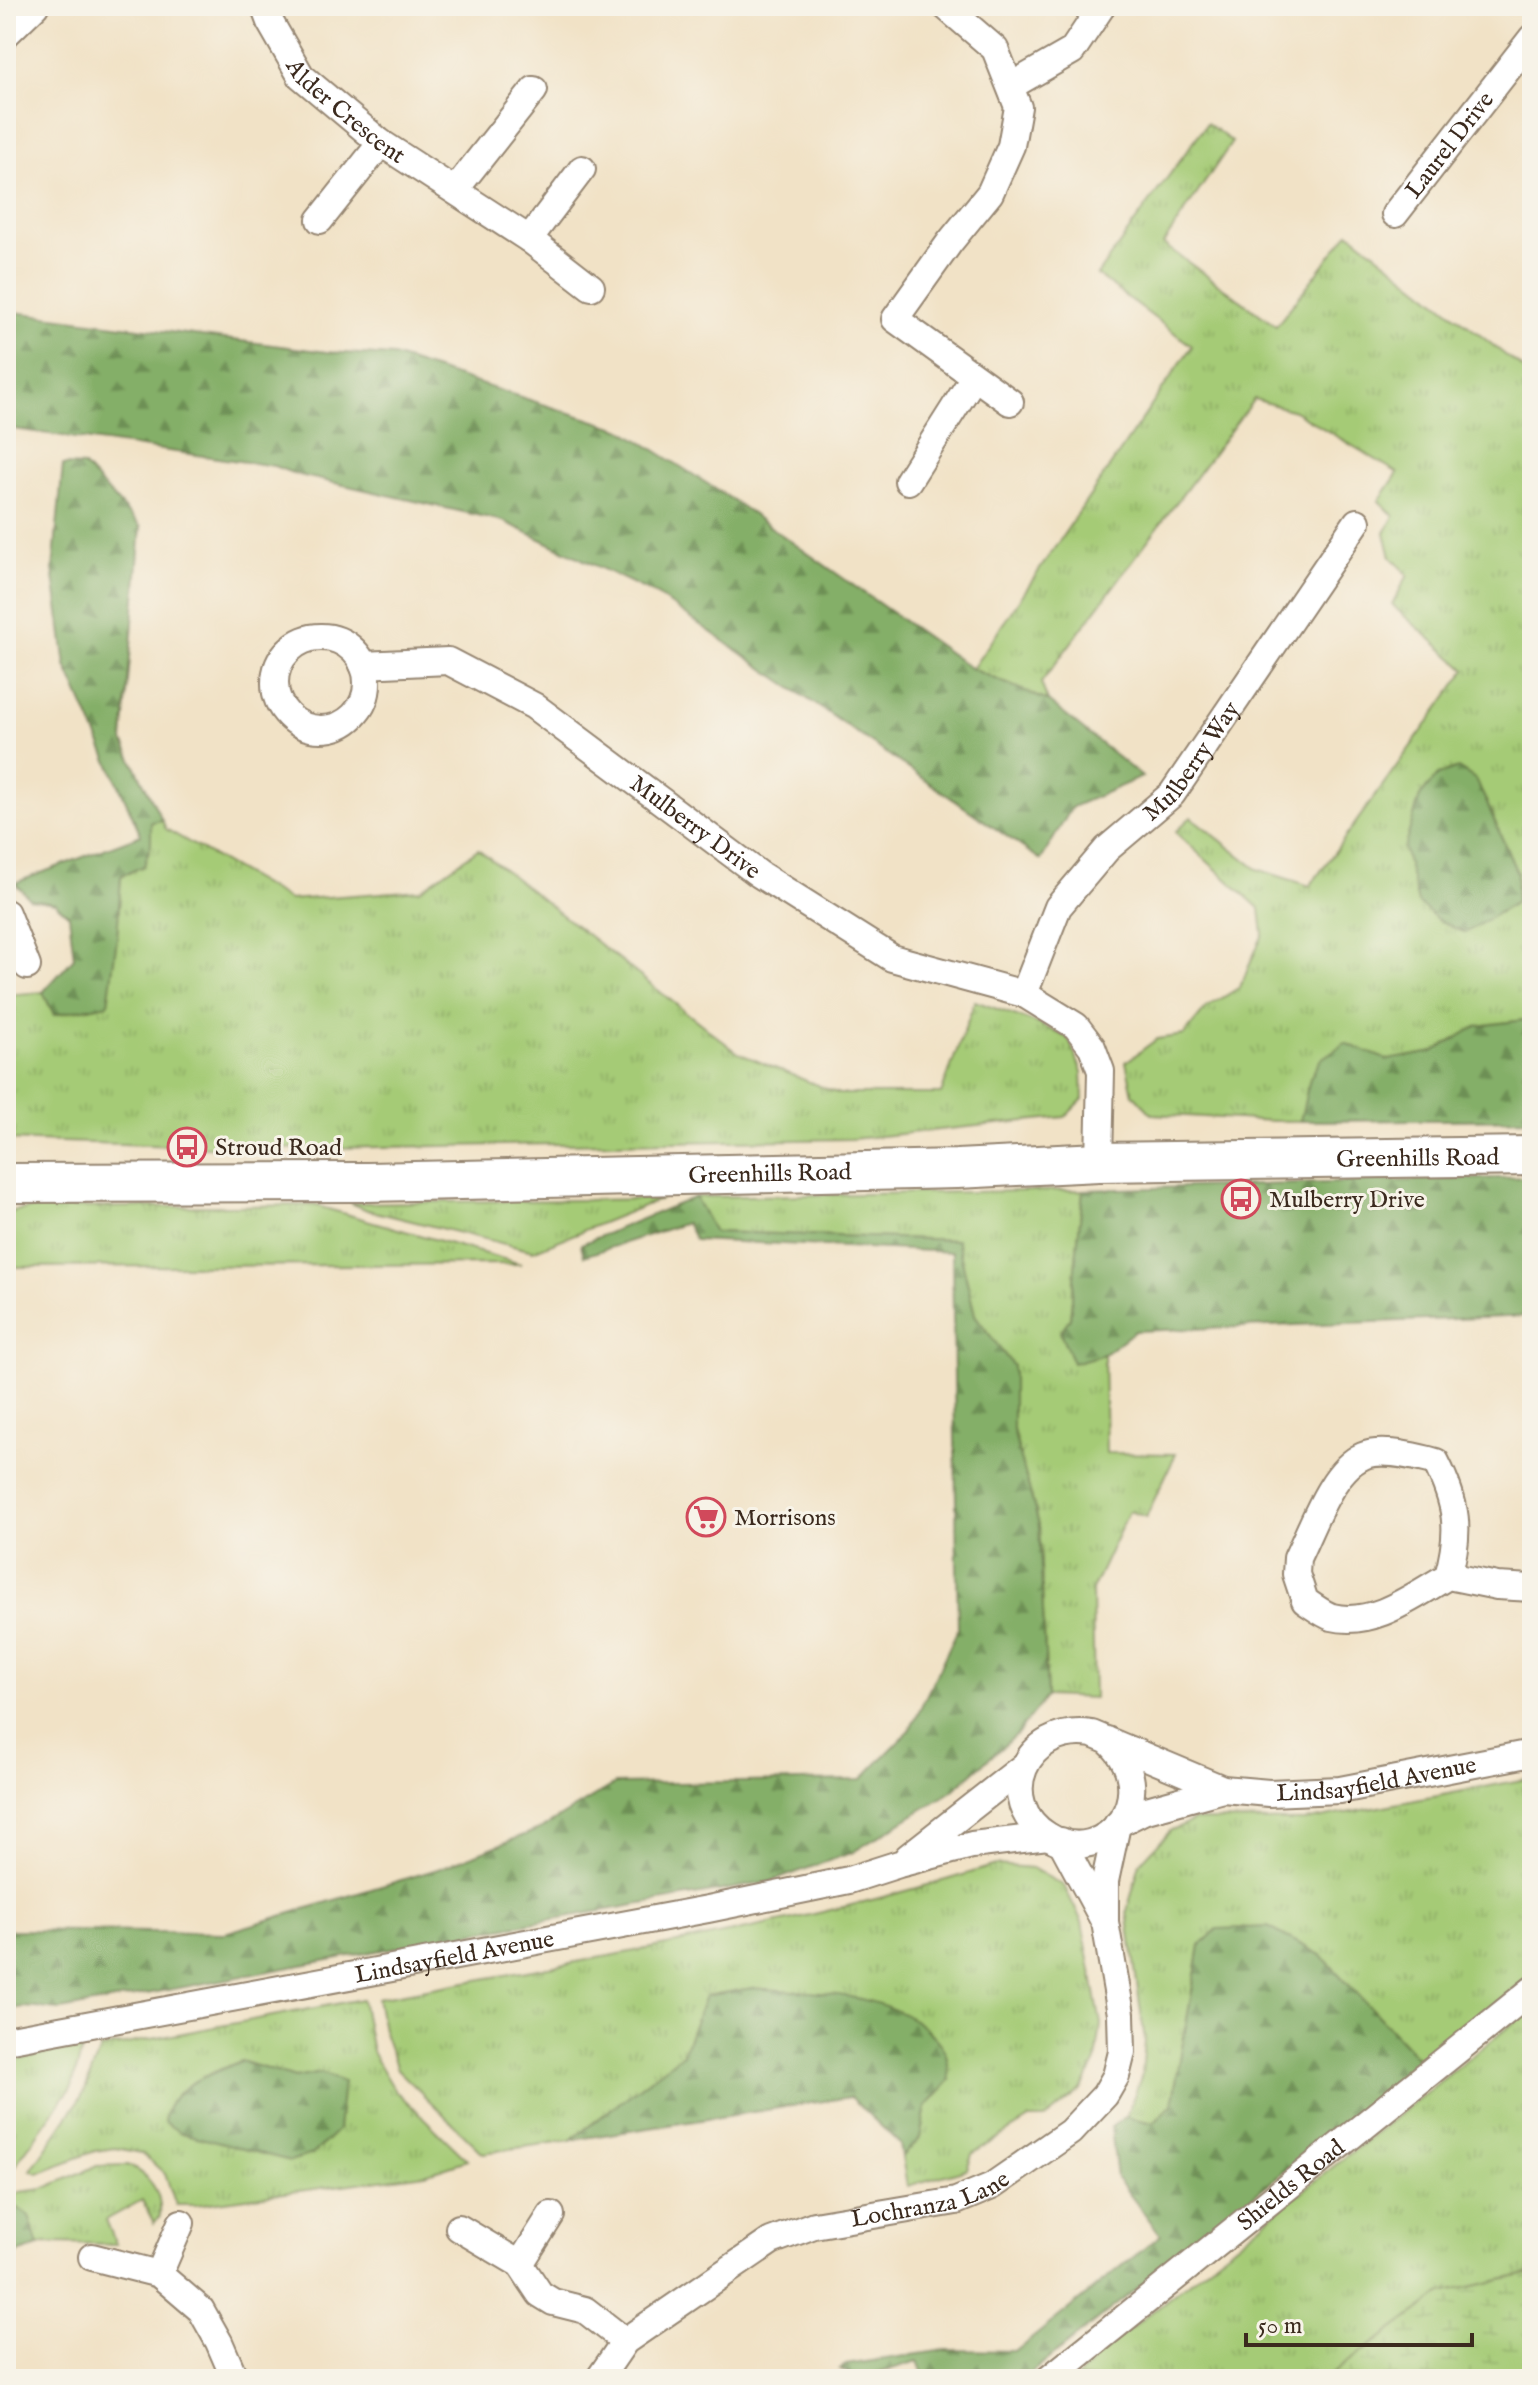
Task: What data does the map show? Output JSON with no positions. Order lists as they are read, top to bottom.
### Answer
{
  "streets": {
    "street": [
      "Alder Crescent",
      "Laurel Drive",
      "Mulberry Way",
      "Mulberry Drive",
      "Greenhills Road",
      "Lindsayfield Avenue",
      "Shields Road",
      "Lochranza Lane"
    ]
  },
  "crossings": [
    ["Mulberry Way", "Mulberry Drive"],
    ["Mulberry Drive", "Greenhills Road"],
    ["Lindsayfield Avenue", "Lochranza Lane"]
  ],
  "places": {
    "bus stop": ["Stroud Road", "Mulberry Drive"],
    "supermarket": ["Morrisons"]
  },
  "scale_bar": "50 m"
}
